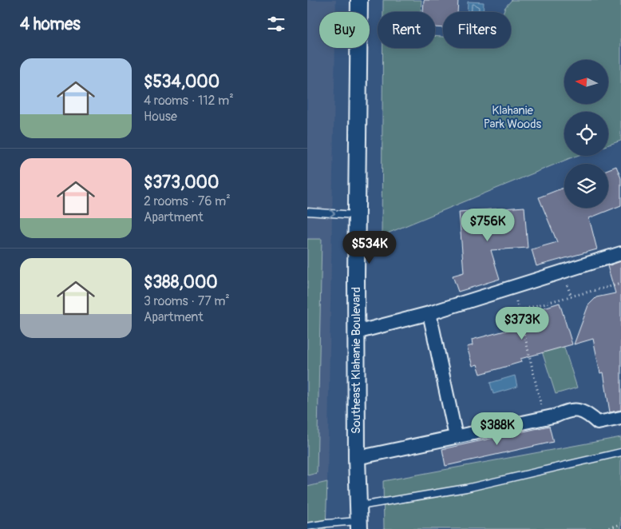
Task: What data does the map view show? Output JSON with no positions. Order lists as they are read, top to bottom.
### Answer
{
  "streets": {
    "street": ["Southeast Klahanie Boulevard"]
  },
  "parks": ["Klahanie Park Woods"],
  "north": "left",
  "page": {
    "heading": "4 homes",
    "chip": ["Buy", "Rent", "Filters"],
    "list": [
      {
        "name": "$534,000",
        "note": "4 rooms · 112 m² · House"
      },
      {
        "name": "$373,000",
        "note": "2 rooms · 76 m² · Apartment"
      },
      {
        "name": "$388,000",
        "note": "3 rooms · 77 m² · Apartment"
      }
    ],
    "price": [
      "$756K",
      "$534K",
      "$373K",
      "$388K"
    ]
  }
}
